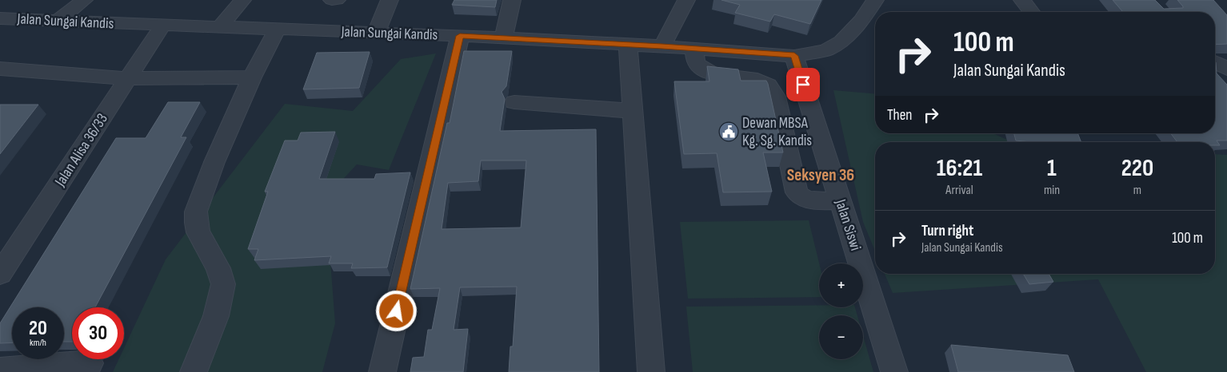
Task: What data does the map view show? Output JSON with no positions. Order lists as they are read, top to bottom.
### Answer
{
  "streets": {
    "street": ["Jalan Sungai Kandis", "Jalan Alisa 36/33", "Jalan Siswi"]
  },
  "crossings": [
    ["Jalan Sungai Kandis", "Jalan Alisa 36/33"],
    ["Jalan Sungai Kandis", "Jalan Siswi"]
  ],
  "districts": ["Seksyen 36"],
  "places": {
    "public building": ["Dewan MBSA Kg. Sg. Kandis"]
  },
  "page": {
    "turn": ["100 m", "Jalan Sungai Kandis"],
    "then": "Then",
    "eta": [
      "16:21",
      "Arrival",
      "1",
      "min",
      "220",
      "m"
    ],
    "list": [
      {
        "name": "Turn right",
        "note": "Jalan Sungai Kandis",
        "value": "100 m"
      }
    ],
    "map_buttons": ["+", "−"],
    "speed": "20 km/h",
    "limit": "30"
  }
}
